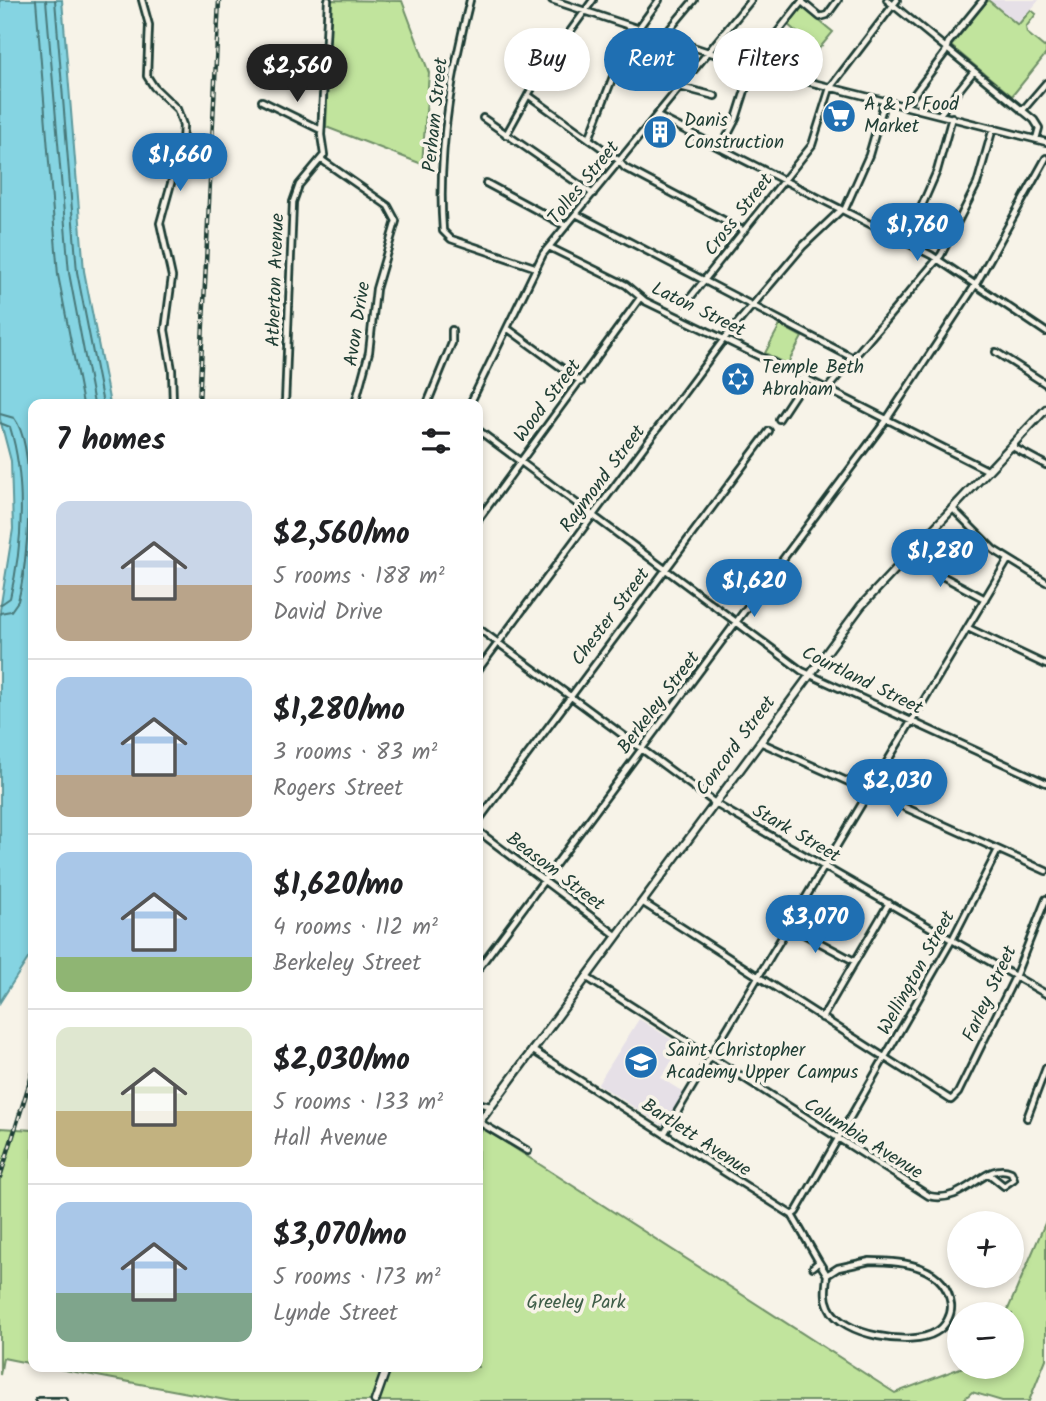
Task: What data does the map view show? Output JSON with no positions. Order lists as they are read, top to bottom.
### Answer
{
  "streets": {
    "main road": ["Concord Street"],
    "street": [
      "Perham Street",
      "Tolles Street",
      "Cross Street",
      "Atherton Avenue",
      "Laton Street",
      "Avon Drive",
      "Wood Street",
      "Raymond Street",
      "Chester Street",
      "Courtland Street",
      "Berkeley Street",
      "Stark Street",
      "Beasom Street",
      "Wellington Street",
      "Farley Street",
      "Bartlett Avenue",
      "Columbia Avenue"
    ]
  },
  "crossings": [
    ["Perham Street", "Tolles Street"],
    ["Tolles Street", "Laton Street"],
    ["Atherton Avenue", "Avon Drive"],
    ["Laton Street", "Wood Street"],
    ["Laton Street", "Raymond Street"],
    ["Laton Street", "Berkeley Street"],
    ["Laton Street", "Concord Street"],
    ["Wood Street", "Courtland Street"],
    ["Raymond Street", "Courtland Street"],
    ["Raymond Street", "Stark Street"],
    ["Chester Street", "Courtland Street"],
    ["Chester Street", "Stark Street"],
    ["Courtland Street", "Berkeley Street"],
    ["Courtland Street", "Concord Street"],
    ["Berkeley Street", "Stark Street"],
    ["Berkeley Street", "Beasom Street"],
    ["Concord Street", "Stark Street"],
    ["Concord Street", "Beasom Street"],
    ["Concord Street", "Bartlett Avenue"],
    ["Concord Street", "Columbia Avenue"],
    ["Stark Street", "Wellington Street"],
    ["Stark Street", "Farley Street"],
    ["Wellington Street", "Farley Street"],
    ["Wellington Street", "Bartlett Avenue"],
    ["Wellington Street", "Columbia Avenue"]
  ],
  "parks": ["Greeley Park"],
  "places": {
    "supermarket": ["A & P Food Market"],
    "building": ["Danis Construction"],
    "synagogue": ["Temple Beth Abraham"],
    "school or university": ["Saint Christopher Academy Upper Campus"]
  },
  "page": {
    "chip": ["Buy", "Rent", "Filters"],
    "price": [
      "$2,560",
      "$1,660",
      "$1,760",
      "$1,280",
      "$1,620",
      "$2,030",
      "$3,070"
    ],
    "heading": "7 homes",
    "list": [
      {
        "name": "$2,560/mo",
        "note": "5 rooms · 188 m² · David Drive"
      },
      {
        "name": "$1,280/mo",
        "note": "3 rooms · 83 m² · Rogers Street"
      },
      {
        "name": "$1,620/mo",
        "note": "4 rooms · 112 m² · Berkeley Street"
      },
      {
        "name": "$2,030/mo",
        "note": "5 rooms · 133 m² · Hall Avenue"
      },
      {
        "name": "$3,070/mo",
        "note": "5 rooms · 173 m² · Lynde Street"
      }
    ],
    "map_buttons": ["+", "−"]
  }
}
